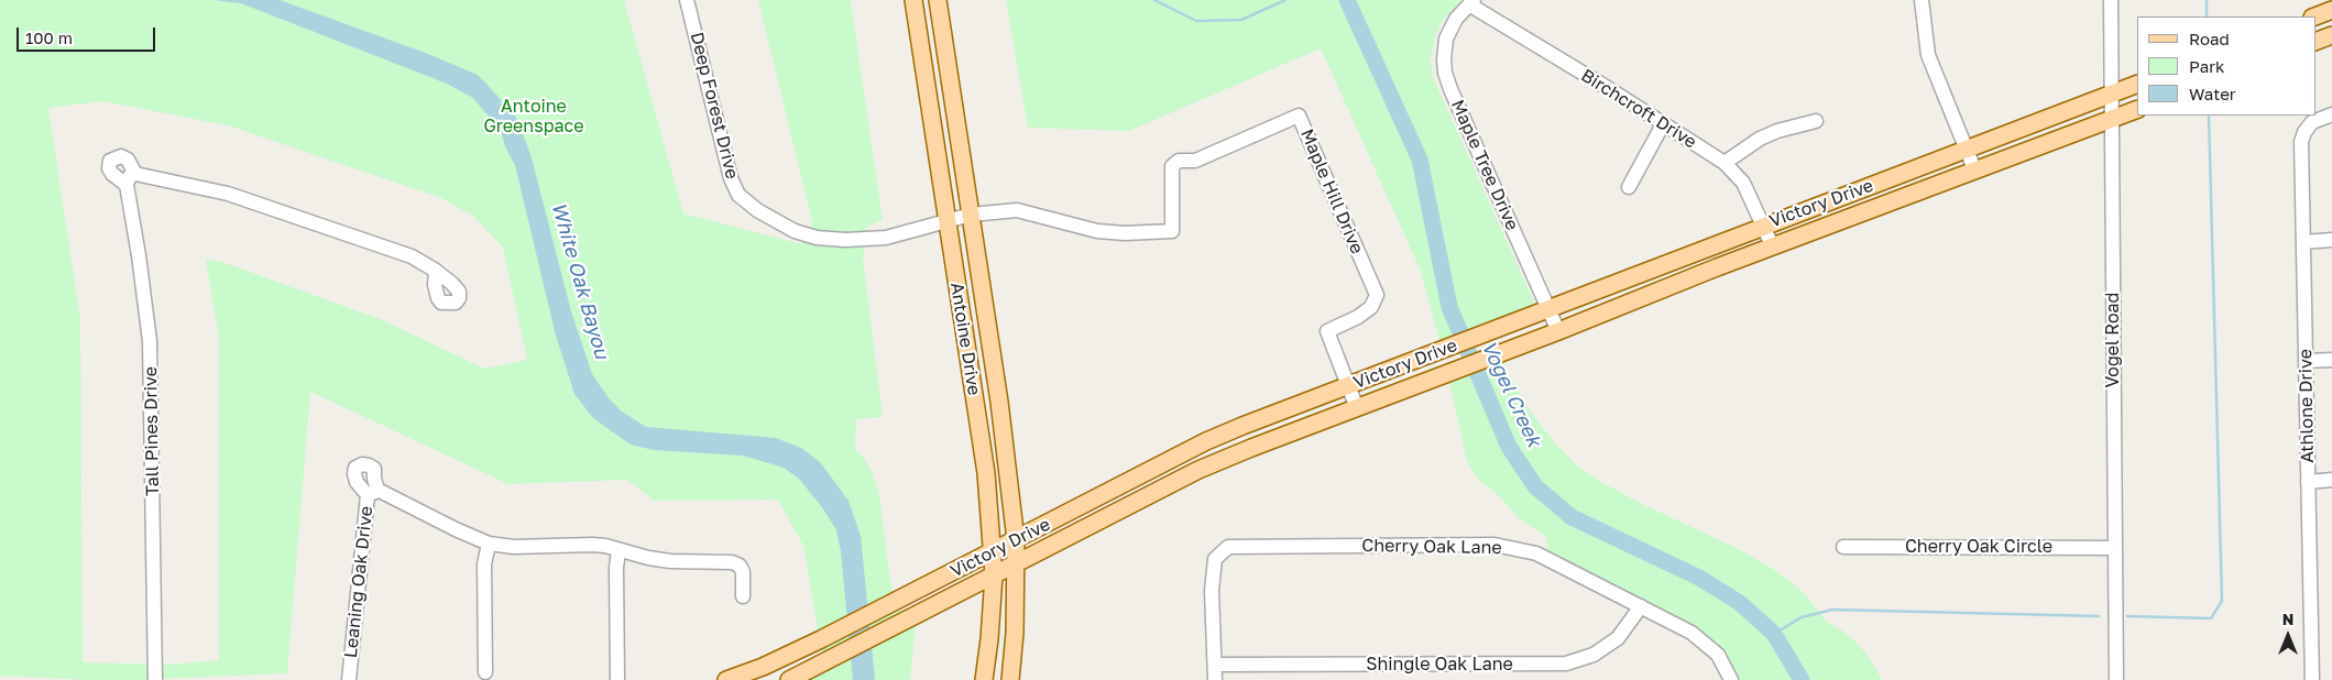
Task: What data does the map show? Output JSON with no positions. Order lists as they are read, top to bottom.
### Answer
{
  "streets": {
    "main road": ["Victory Drive", "Antoine Drive"],
    "street": [
      "Deep Forest Drive",
      "Birchcroft Drive",
      "Maple Tree Drive",
      "Maple Hill Drive",
      "Vogel Road",
      "Athlone Drive",
      "Tall Pines Drive",
      "Cherry Oak Lane",
      "Cherry Oak Circle",
      "Leaning Oak Drive",
      "Shingle Oak Lane"
    ]
  },
  "crossings": [
    ["Deep Forest Drive", "Maple Hill Drive"],
    ["Deep Forest Drive", "Antoine Drive"],
    ["Birchcroft Drive", "Maple Tree Drive"],
    ["Birchcroft Drive", "Victory Drive"],
    ["Maple Tree Drive", "Victory Drive"],
    ["Maple Hill Drive", "Victory Drive"],
    ["Maple Hill Drive", "Antoine Drive"],
    ["Victory Drive", "Antoine Drive"],
    ["Victory Drive", "Vogel Road"],
    ["Vogel Road", "Cherry Oak Circle"],
    ["Cherry Oak Lane", "Shingle Oak Lane"]
  ],
  "water": ["White Oak Bayou", "Vogel Creek"],
  "parks": ["Antoine Greenspace"],
  "legend": ["Road", "Park", "Water"],
  "scale_bar": "100 m",
  "north": "top"
}
